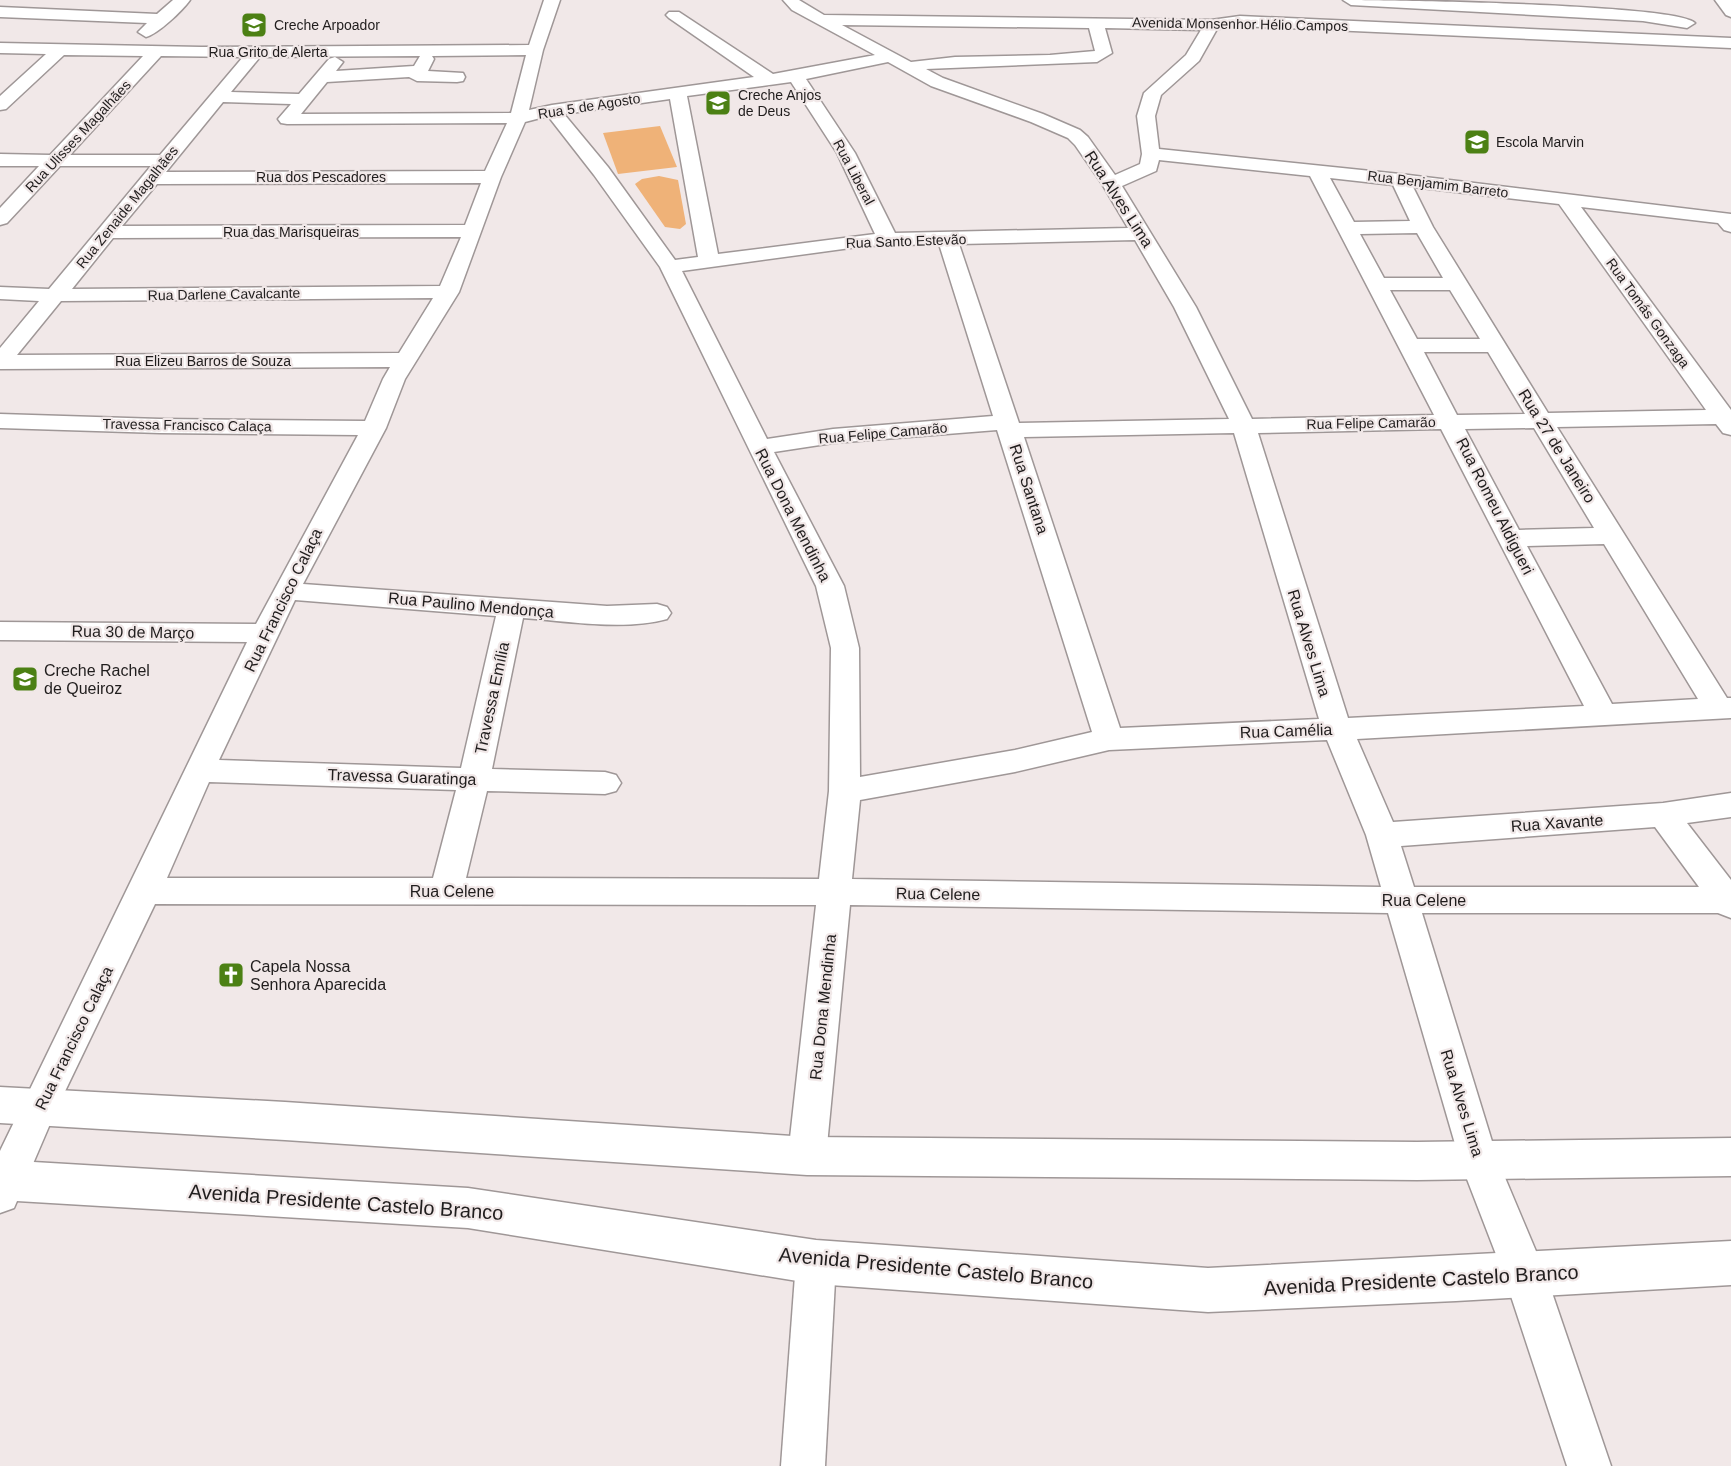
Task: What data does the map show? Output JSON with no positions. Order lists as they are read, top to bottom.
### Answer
{
  "streets": {
    "main road": ["Avenida Presidente Castelo Branco"],
    "street": [
      "Avenida Monsenhor Hélio Campos",
      "Rua Grito de Alerta",
      "Rua 5 de Agosto",
      "Rua Ulisses Magalhães",
      "Rua Liberal",
      "Rua dos Pescadores",
      "Rua Benjamim Barreto",
      "Rua Alves Lima",
      "Rua Zenaide Magalhães",
      "Rua das Marisqueiras",
      "Rua Santo Estevão",
      "Rua Darlene Cavalcante",
      "Rua Tomás Gonzaga",
      "Rua Elizeu Barros de Souza",
      "Rua Felipe Camarão",
      "Travessa Francisco Calaça",
      "Rua 27 de Janeiro",
      "Rua Santana",
      "Rua Romeu Aldigueri",
      "Rua Dona Mendinha",
      "Rua Francisco Calaça",
      "Rua Paulino Mendonça",
      "Rua 30 de Março",
      "Travessa Emília",
      "Rua Camélia",
      "Travessa Guaratinga",
      "Rua Xavante",
      "Rua Celene"
    ]
  },
  "crossings": [
    ["Avenida Monsenhor Hélio Campos", "Rua Alves Lima"],
    ["Rua Grito de Alerta", "Rua Ulisses Magalhães"],
    ["Rua Grito de Alerta", "Rua Zenaide Magalhães"],
    ["Rua Grito de Alerta", "Rua Francisco Calaça"],
    ["Rua 5 de Agosto", "Rua Liberal"],
    ["Rua 5 de Agosto", "Rua Alves Lima"],
    ["Rua 5 de Agosto", "Rua Dona Mendinha"],
    ["Rua 5 de Agosto", "Rua Francisco Calaça"],
    ["Rua Liberal", "Rua Santo Estevão"],
    ["Rua dos Pescadores", "Rua Zenaide Magalhães"],
    ["Rua dos Pescadores", "Rua Francisco Calaça"],
    ["Rua Benjamim Barreto", "Rua Tomás Gonzaga"],
    ["Rua Benjamim Barreto", "Rua 27 de Janeiro"],
    ["Rua Benjamim Barreto", "Rua Romeu Aldigueri"],
    ["Rua Alves Lima", "Rua Santo Estevão"],
    ["Rua Alves Lima", "Rua Felipe Camarão"],
    ["Rua Alves Lima", "Rua Camélia"],
    ["Rua Alves Lima", "Rua Xavante"],
    ["Rua Alves Lima", "Rua Celene"],
    ["Rua Alves Lima", "Avenida Presidente Castelo Branco"],
    ["Rua Zenaide Magalhães", "Rua das Marisqueiras"],
    ["Rua Zenaide Magalhães", "Rua Darlene Cavalcante"],
    ["Rua Zenaide Magalhães", "Rua Elizeu Barros de Souza"],
    ["Rua das Marisqueiras", "Rua Francisco Calaça"],
    ["Rua Santo Estevão", "Rua Santana"],
    ["Rua Santo Estevão", "Rua Dona Mendinha"],
    ["Rua Darlene Cavalcante", "Rua Francisco Calaça"],
    ["Rua Tomás Gonzaga", "Rua Felipe Camarão"],
    ["Rua Elizeu Barros de Souza", "Rua Francisco Calaça"],
    ["Rua Felipe Camarão", "Rua 27 de Janeiro"],
    ["Rua Felipe Camarão", "Rua Santana"],
    ["Rua Felipe Camarão", "Rua Romeu Aldigueri"],
    ["Rua Felipe Camarão", "Rua Dona Mendinha"],
    ["Travessa Francisco Calaça", "Rua Francisco Calaça"],
    ["Rua 27 de Janeiro", "Rua Camélia"],
    ["Rua Santana", "Rua Camélia"],
    ["Rua Romeu Aldigueri", "Rua Camélia"],
    ["Rua Dona Mendinha", "Rua Camélia"],
    ["Rua Dona Mendinha", "Rua Celene"],
    ["Rua Francisco Calaça", "Rua Paulino Mendonça"],
    ["Rua Francisco Calaça", "Rua 30 de Março"],
    ["Rua Francisco Calaça", "Travessa Guaratinga"],
    ["Rua Francisco Calaça", "Rua Celene"],
    ["Rua Francisco Calaça", "Avenida Presidente Castelo Branco"],
    ["Rua Paulino Mendonça", "Travessa Emília"],
    ["Travessa Emília", "Travessa Guaratinga"],
    ["Travessa Emília", "Rua Celene"]
  ],
  "places": {
    "school or university": [
      "Creche Arpoador",
      "Creche Anjos de Deus",
      "Escola Marvin",
      "Creche Rachel de Queiroz"
    ],
    "church": ["Capela Nossa Senhora Aparecida"]
  }
}
